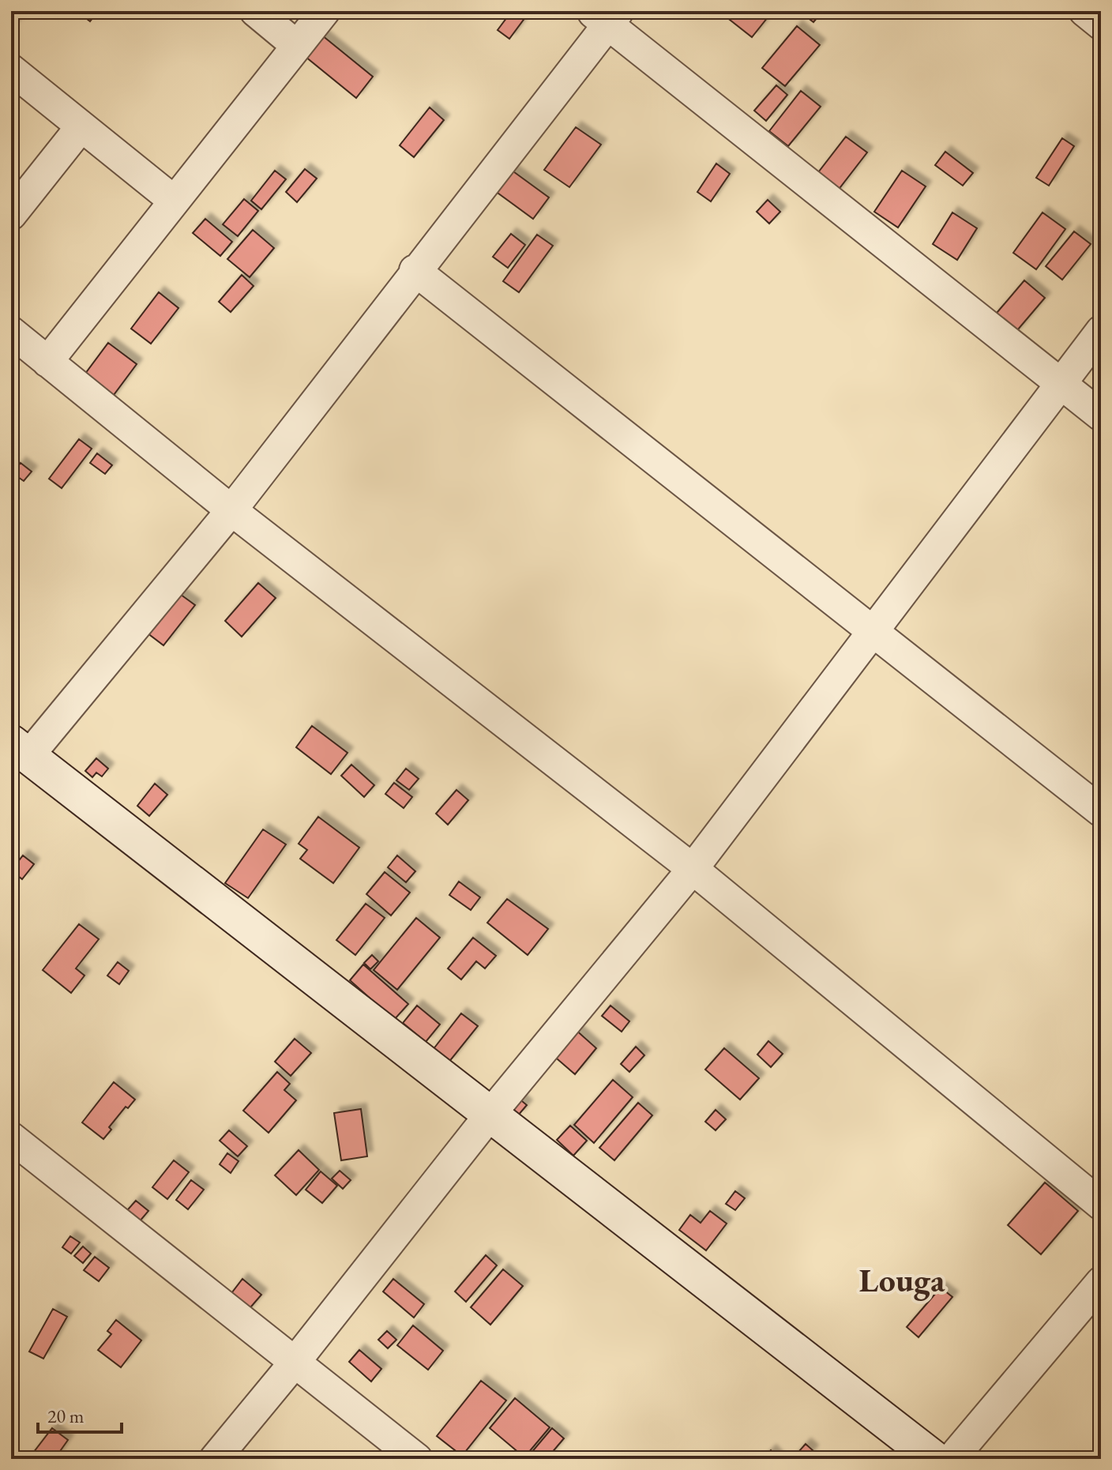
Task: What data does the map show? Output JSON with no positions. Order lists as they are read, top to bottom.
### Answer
{
  "districts": ["Louga"],
  "scale_bar": "20 m"
}
